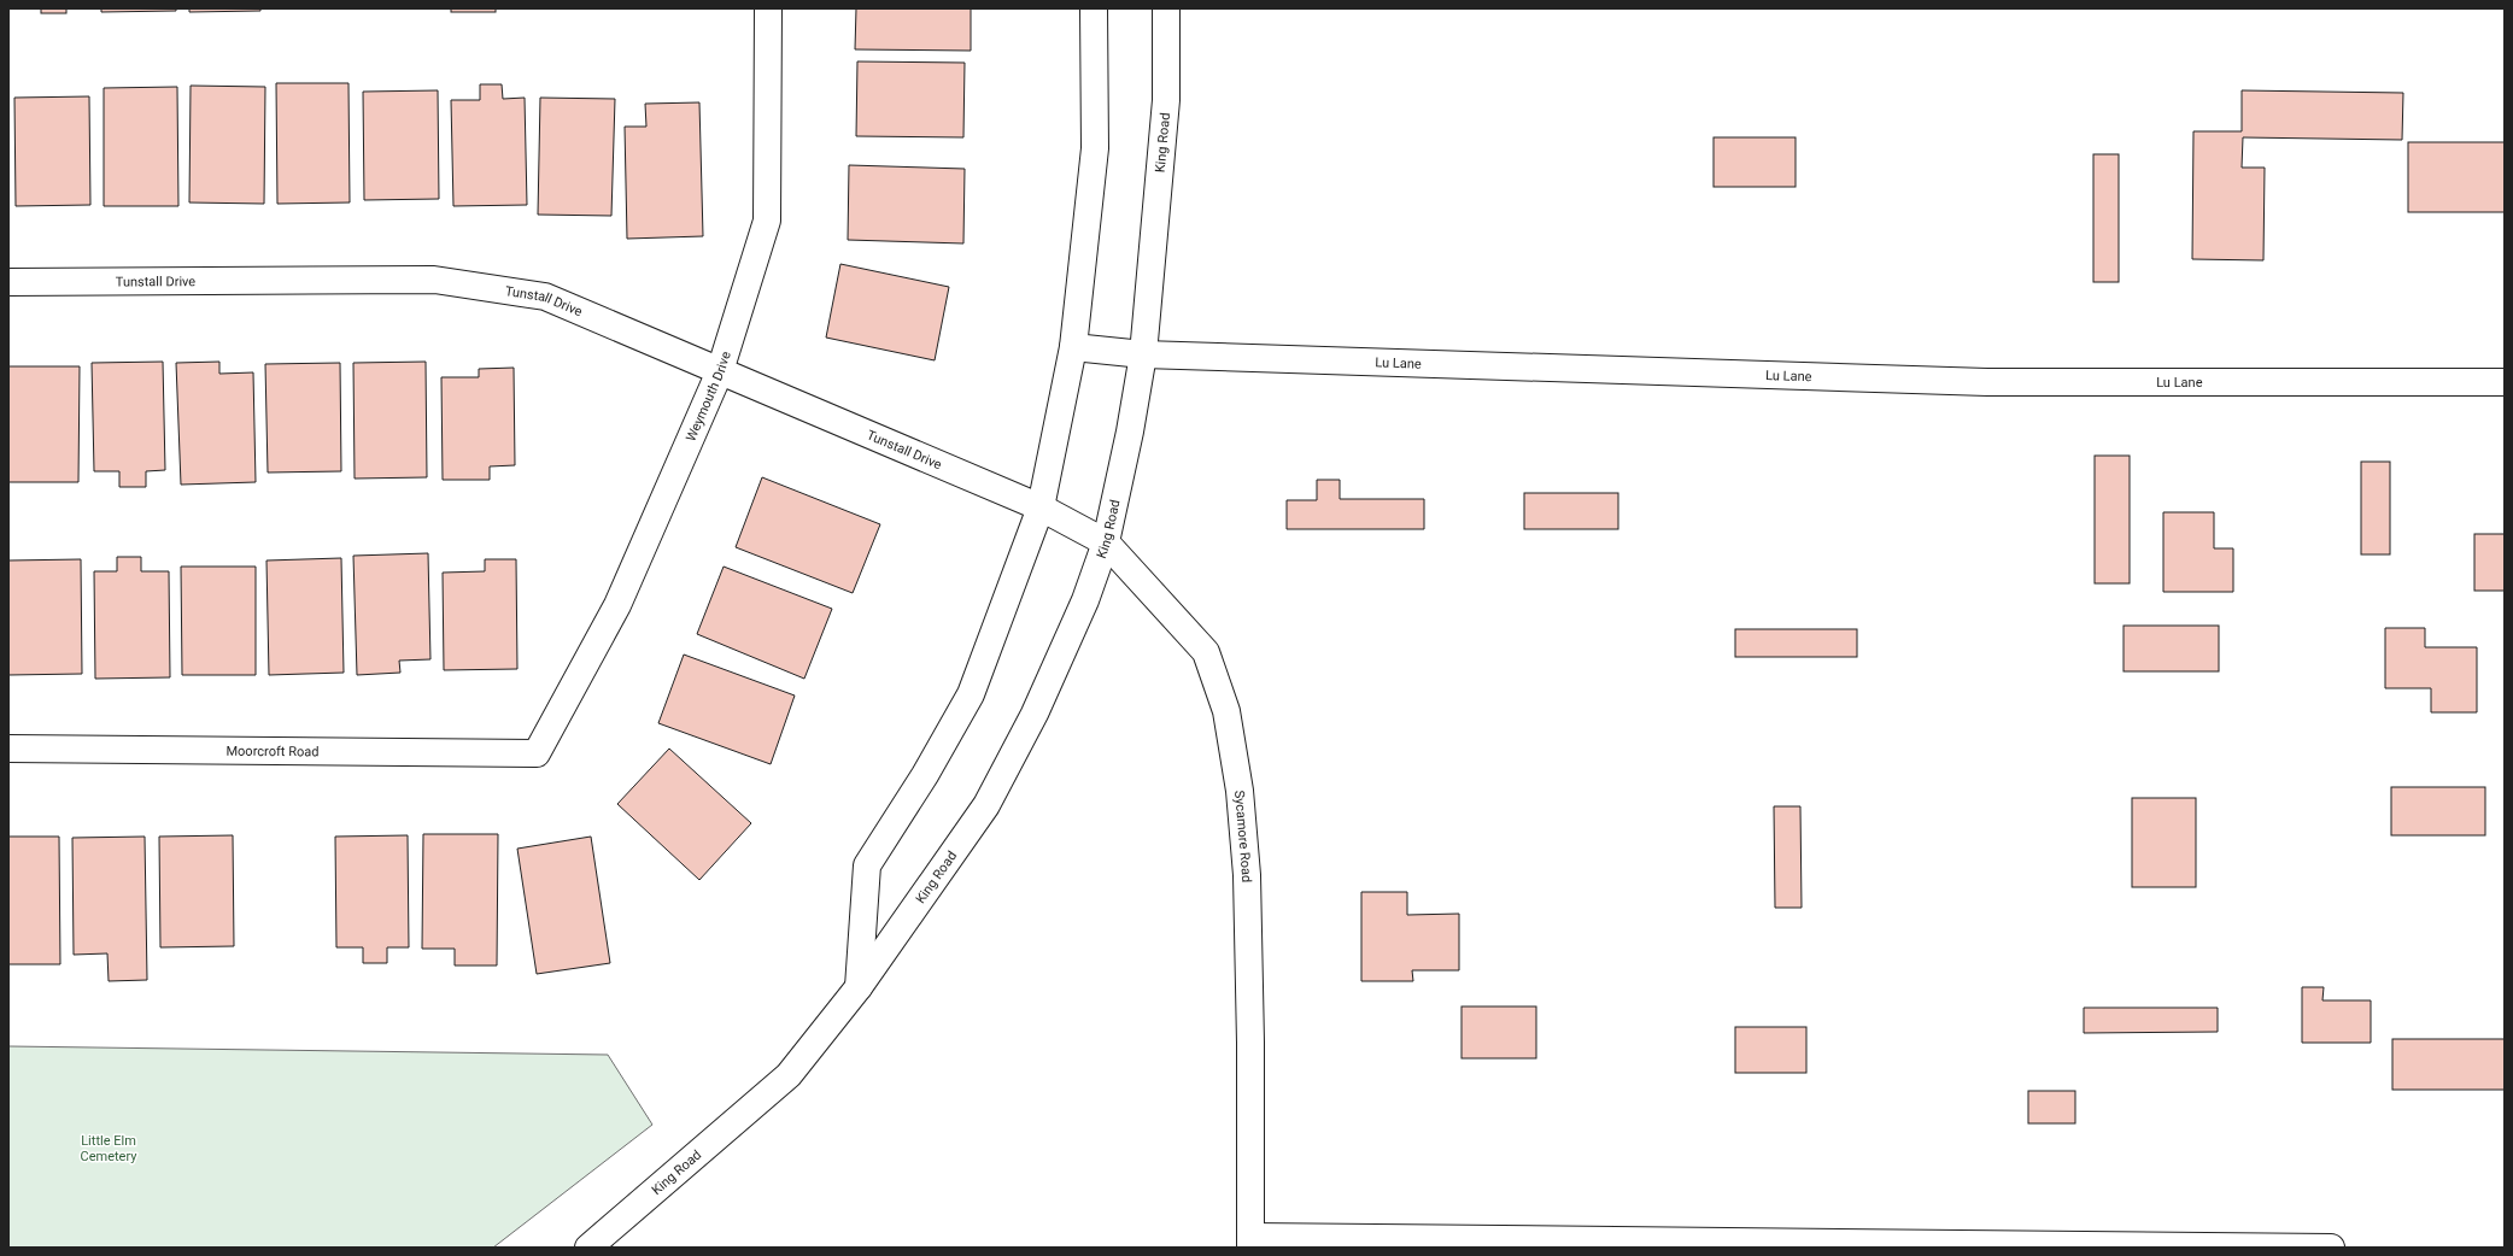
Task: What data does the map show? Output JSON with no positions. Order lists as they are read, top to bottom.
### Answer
{
  "streets": {
    "street": [
      "King Road",
      "Tunstall Drive",
      "Lu Lane",
      "Weymouth Drive",
      "Moorcroft Road",
      "Sycamore Road"
    ]
  },
  "crossings": [
    ["King Road", "Lu Lane"],
    ["King Road", "Sycamore Road"],
    ["Tunstall Drive", "Weymouth Drive"],
    ["Tunstall Drive", "Sycamore Road"],
    ["Weymouth Drive", "Moorcroft Road"]
  ],
  "parks": ["Little Elm Cemetery"]
}
